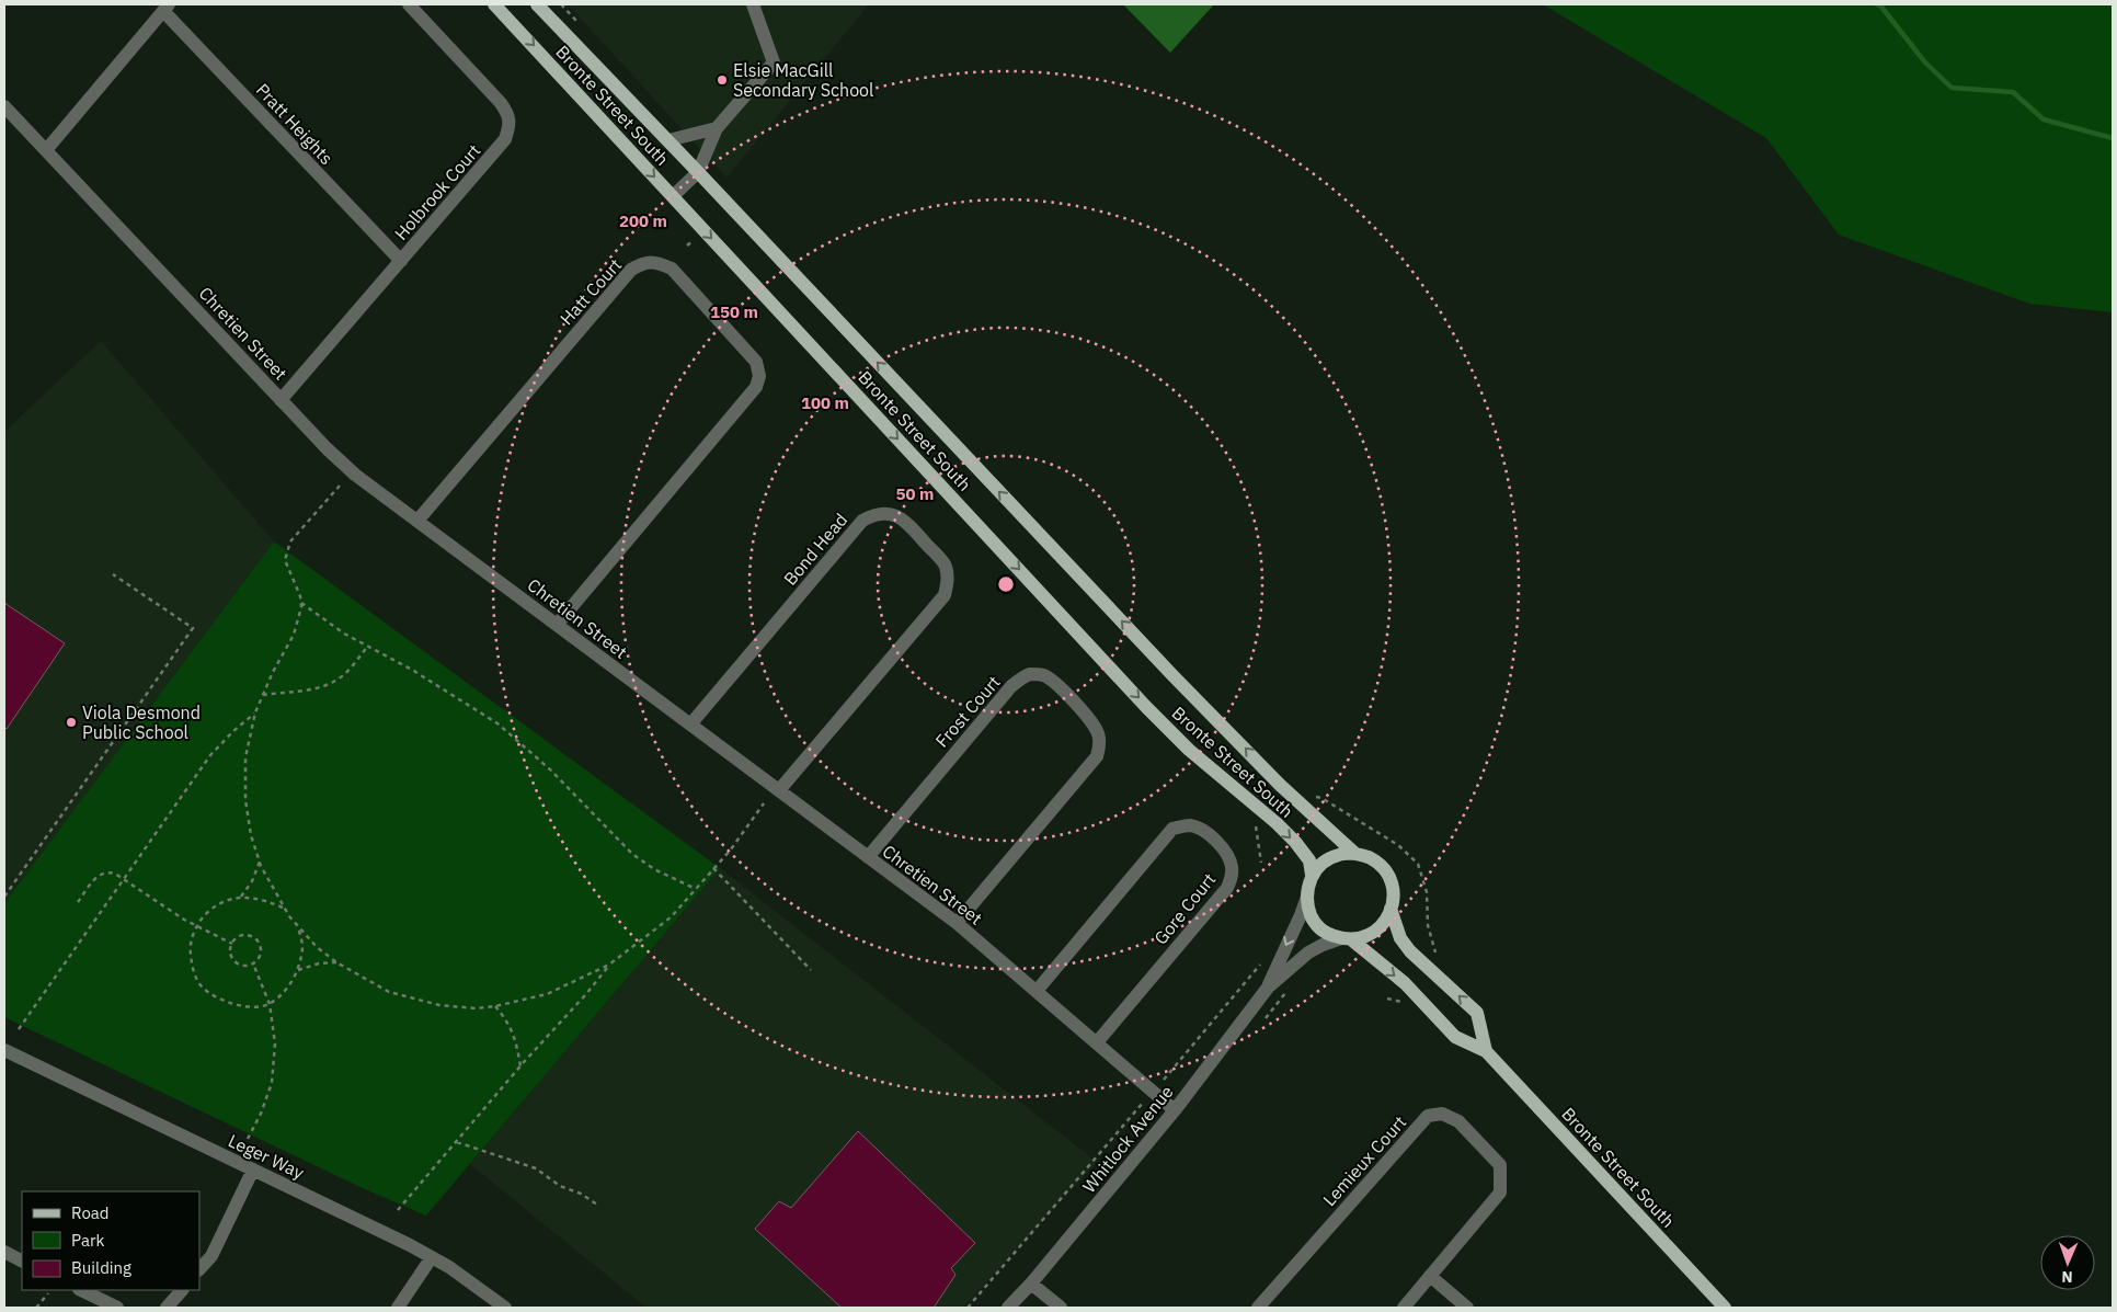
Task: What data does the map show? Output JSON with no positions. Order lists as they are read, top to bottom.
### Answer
{
  "streets": {
    "main road": ["Bronte Street South"],
    "street": [
      "Pratt Heights",
      "Holbrook Court",
      "Hatt Court",
      "Chretien Street",
      "Bond Head",
      "Frost Court",
      "Gore Court",
      "Whitlock Avenue",
      "Leger Way",
      "Lemieux Court"
    ]
  },
  "crossings": [
    ["Bronte Street South", "Whitlock Avenue"],
    ["Pratt Heights", "Holbrook Court"],
    ["Holbrook Court", "Chretien Street"],
    ["Hatt Court", "Chretien Street"],
    ["Chretien Street", "Bond Head"],
    ["Chretien Street", "Frost Court"],
    ["Chretien Street", "Gore Court"],
    ["Chretien Street", "Whitlock Avenue"]
  ],
  "places": ["Elsie MacGill Secondary School", "Viola Desmond Public School"],
  "legend": ["Road", "Park", "Building"],
  "north": "bottom",
  "rings": [
    "200 m",
    "150 m",
    "100 m",
    "50 m"
  ]
}
